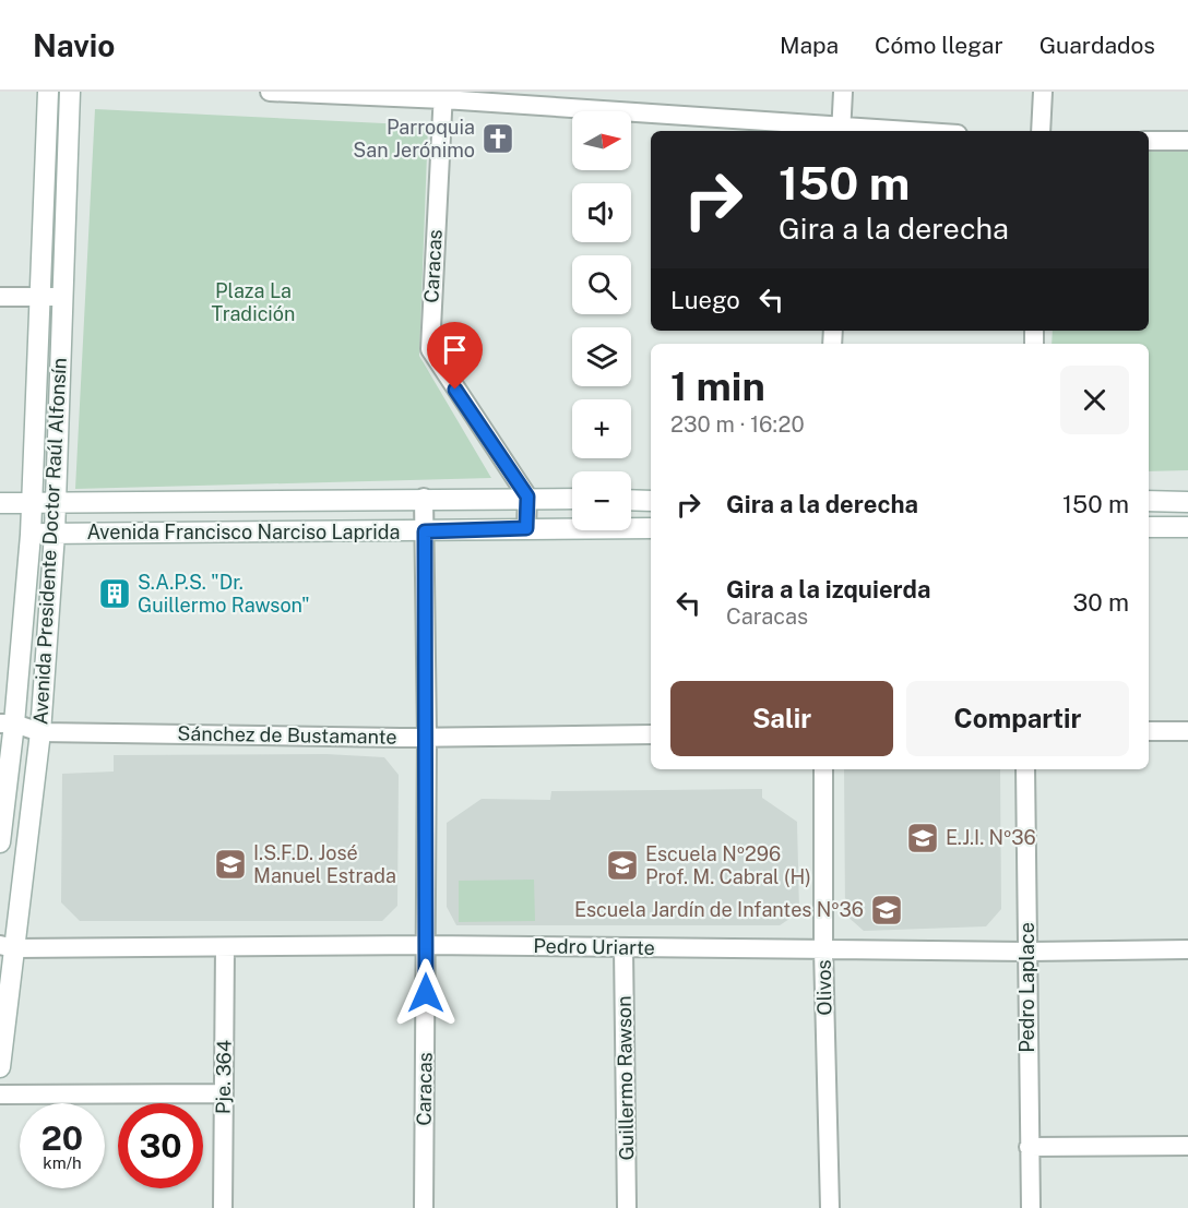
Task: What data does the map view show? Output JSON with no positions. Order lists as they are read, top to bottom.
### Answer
{
  "streets": {
    "main road": ["Avenida Francisco Narciso Laprida", "Avenida Presidente Doctor Raúl Alfonsín"],
    "street": [
      "Caracas",
      "Sánchez de Bustamante",
      "Pedro Uriarte",
      "Olivos",
      "Pedro Laplace",
      "Pje. 364",
      "Guillermo Rawson"
    ]
  },
  "crossings": [
    ["Caracas", "Avenida Francisco Narciso Laprida"],
    ["Caracas", "Sánchez de Bustamante"],
    ["Caracas", "Pedro Uriarte"],
    ["Avenida Francisco Narciso Laprida", "Avenida Presidente Doctor Raúl Alfonsín"],
    ["Avenida Presidente Doctor Raúl Alfonsín", "Sánchez de Bustamante"],
    ["Avenida Presidente Doctor Raúl Alfonsín", "Pedro Uriarte"],
    ["Pedro Uriarte", "Olivos"],
    ["Pedro Uriarte", "Pedro Laplace"],
    ["Pedro Uriarte", "Pje. 364"],
    ["Pedro Uriarte", "Guillermo Rawson"]
  ],
  "parks": ["Plaza La Tradición"],
  "places": {
    "church": ["Parroquia San Jerónimo"],
    "building": ["S.A.P.S. \"Dr. Guillermo Rawson\""],
    "school or university": [
      "E.J.I. Nº36",
      "I.S.F.D. José Manuel Estrada",
      "Escuela Nº296 Prof. M. Cabral (H)",
      "Escuela Jardín de Infantes Nº36"
    ]
  },
  "north": "right",
  "page": {
    "header": "Navio",
    "nav": ["Mapa", "Cómo llegar", "Guardados"],
    "map_buttons": ["+", "−"],
    "turn": ["150 m", "Gira a la derecha"],
    "then": "Luego",
    "heading": ["1 min", "230 m · 16:20"],
    "list": [
      {
        "name": "Gira a la derecha",
        "value": "150 m"
      },
      {
        "name": "Gira a la izquierda",
        "note": "Caracas",
        "value": "30 m"
      }
    ],
    "buttons": ["Salir", "Compartir"],
    "speed": "20 km/h",
    "limit": "30"
  }
}
